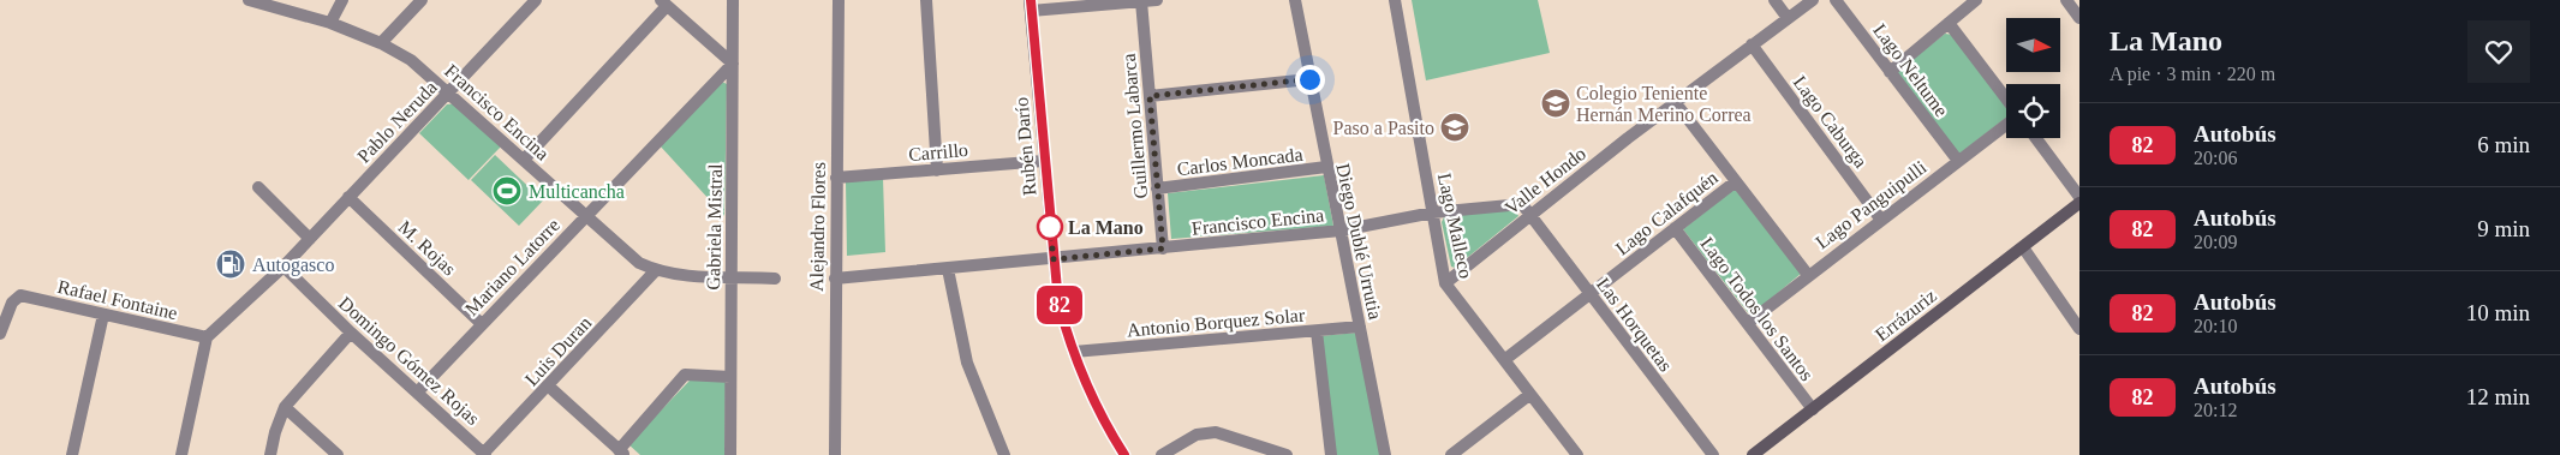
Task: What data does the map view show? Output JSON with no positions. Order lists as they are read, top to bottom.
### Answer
{
  "streets": {
    "street": [
      "Lago Neltume",
      "Francisco Encina",
      "Pablo Neruda",
      "Lago Caburga",
      "Guillermo Labarca",
      "Rubén Darío",
      "Carrillo",
      "Carlos Moncada",
      "Valle Hondo",
      "Lago Panguipulli",
      "Lago Calafquén",
      "Lago Malleco",
      "Gabriela Mistral",
      "Alejandro Flores",
      "Diego Dublé Urrutia",
      "M. Rojas",
      "Mariano Latorre",
      "Rafael Fontaine",
      "Lago Todos los Santos",
      "Errázuriz",
      "Antonio Borquez Solar",
      "Las Horquetas",
      "Luis Duran",
      "Domingo Gómez Rojas"
    ]
  },
  "crossings": [
    ["Lago Neltume", "Lago Panguipulli"],
    ["Francisco Encina", "Pablo Neruda"],
    ["Francisco Encina", "Guillermo Labarca"],
    ["Francisco Encina", "Rubén Darío"],
    ["Francisco Encina", "Valle Hondo"],
    ["Francisco Encina", "Lago Malleco"],
    ["Francisco Encina", "Gabriela Mistral"],
    ["Francisco Encina", "Alejandro Flores"],
    ["Francisco Encina", "Diego Dublé Urrutia"],
    ["Francisco Encina", "Mariano Latorre"],
    ["Francisco Encina", "Las Horquetas"],
    ["Francisco Encina", "Luis Duran"],
    ["Pablo Neruda", "M. Rojas"],
    ["Pablo Neruda", "Rafael Fontaine"],
    ["Pablo Neruda", "Domingo Gómez Rojas"],
    ["Lago Caburga", "Valle Hondo"],
    ["Lago Caburga", "Lago Panguipulli"],
    ["Guillermo Labarca", "Carlos Moncada"],
    ["Rubén Darío", "Carrillo"],
    ["Rubén Darío", "Antonio Borquez Solar"],
    ["Carrillo", "Alejandro Flores"],
    ["Carlos Moncada", "Diego Dublé Urrutia"],
    ["Valle Hondo", "Lago Malleco"],
    ["Valle Hondo", "Las Horquetas"],
    ["Lago Panguipulli", "Lago Todos los Santos"],
    ["Lago Calafquén", "Lago Malleco"],
    ["Lago Calafquén", "Lago Todos los Santos"],
    ["Lago Calafquén", "Las Horquetas"],
    ["Gabriela Mistral", "Mariano Latorre"],
    ["Diego Dublé Urrutia", "Antonio Borquez Solar"],
    ["M. Rojas", "Mariano Latorre"],
    ["Mariano Latorre", "Domingo Gómez Rojas"],
    ["Lago Todos los Santos", "Errázuriz"],
    ["Luis Duran", "Domingo Gómez Rojas"]
  ],
  "places": {
    "school or university": ["Colegio Teniente Hernán Merino Correa", "Paso a Pasito"],
    "sports": ["Multicancha"],
    "other": ["La Mano"],
    "fuel station": ["Autogasco"]
  },
  "lines": ["bus line 82"],
  "north": "right",
  "page": {
    "on_map": "82",
    "heading": ["La Mano", "A pie · 3 min · 220 m"],
    "list": [
      {
        "mark": "82",
        "name": "Autobús",
        "note": "20:06",
        "value": "6 min"
      },
      {
        "mark": "82",
        "name": "Autobús",
        "note": "20:09",
        "value": "9 min"
      },
      {
        "mark": "82",
        "name": "Autobús",
        "note": "20:10",
        "value": "10 min"
      },
      {
        "mark": "82",
        "name": "Autobús",
        "note": "20:12",
        "value": "12 min"
      }
    ]
  }
}
